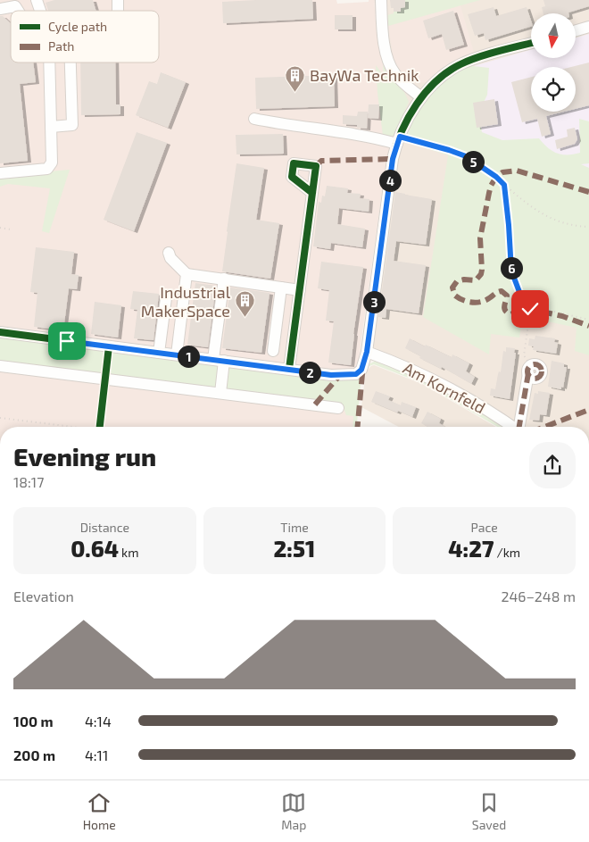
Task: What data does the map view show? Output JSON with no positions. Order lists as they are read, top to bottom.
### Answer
{
  "streets": {
    "street": ["Am Kornfeld"]
  },
  "places": {
    "building": ["BayWa Technik", "Industrial MakerSpace"]
  },
  "legend": ["Cycle path", "Path"],
  "north": "bottom",
  "page": {
    "pins": [
      "5",
      "4",
      "6",
      "3",
      "1",
      "2"
    ],
    "heading": ["Evening run", "18:17"],
    "stats": [
      ["Distance", "0.64 km"],
      ["Time", "2:51"],
      ["Pace", "4:27 /km"]
    ],
    "chart": ["Elevation", "246–248 m"],
    "list": [
      {
        "name": "100 m",
        "note": "4:14"
      },
      {
        "name": "200 m",
        "note": "4:11"
      }
    ],
    "tabs": ["Home", "Map", "Saved"]
  }
}
